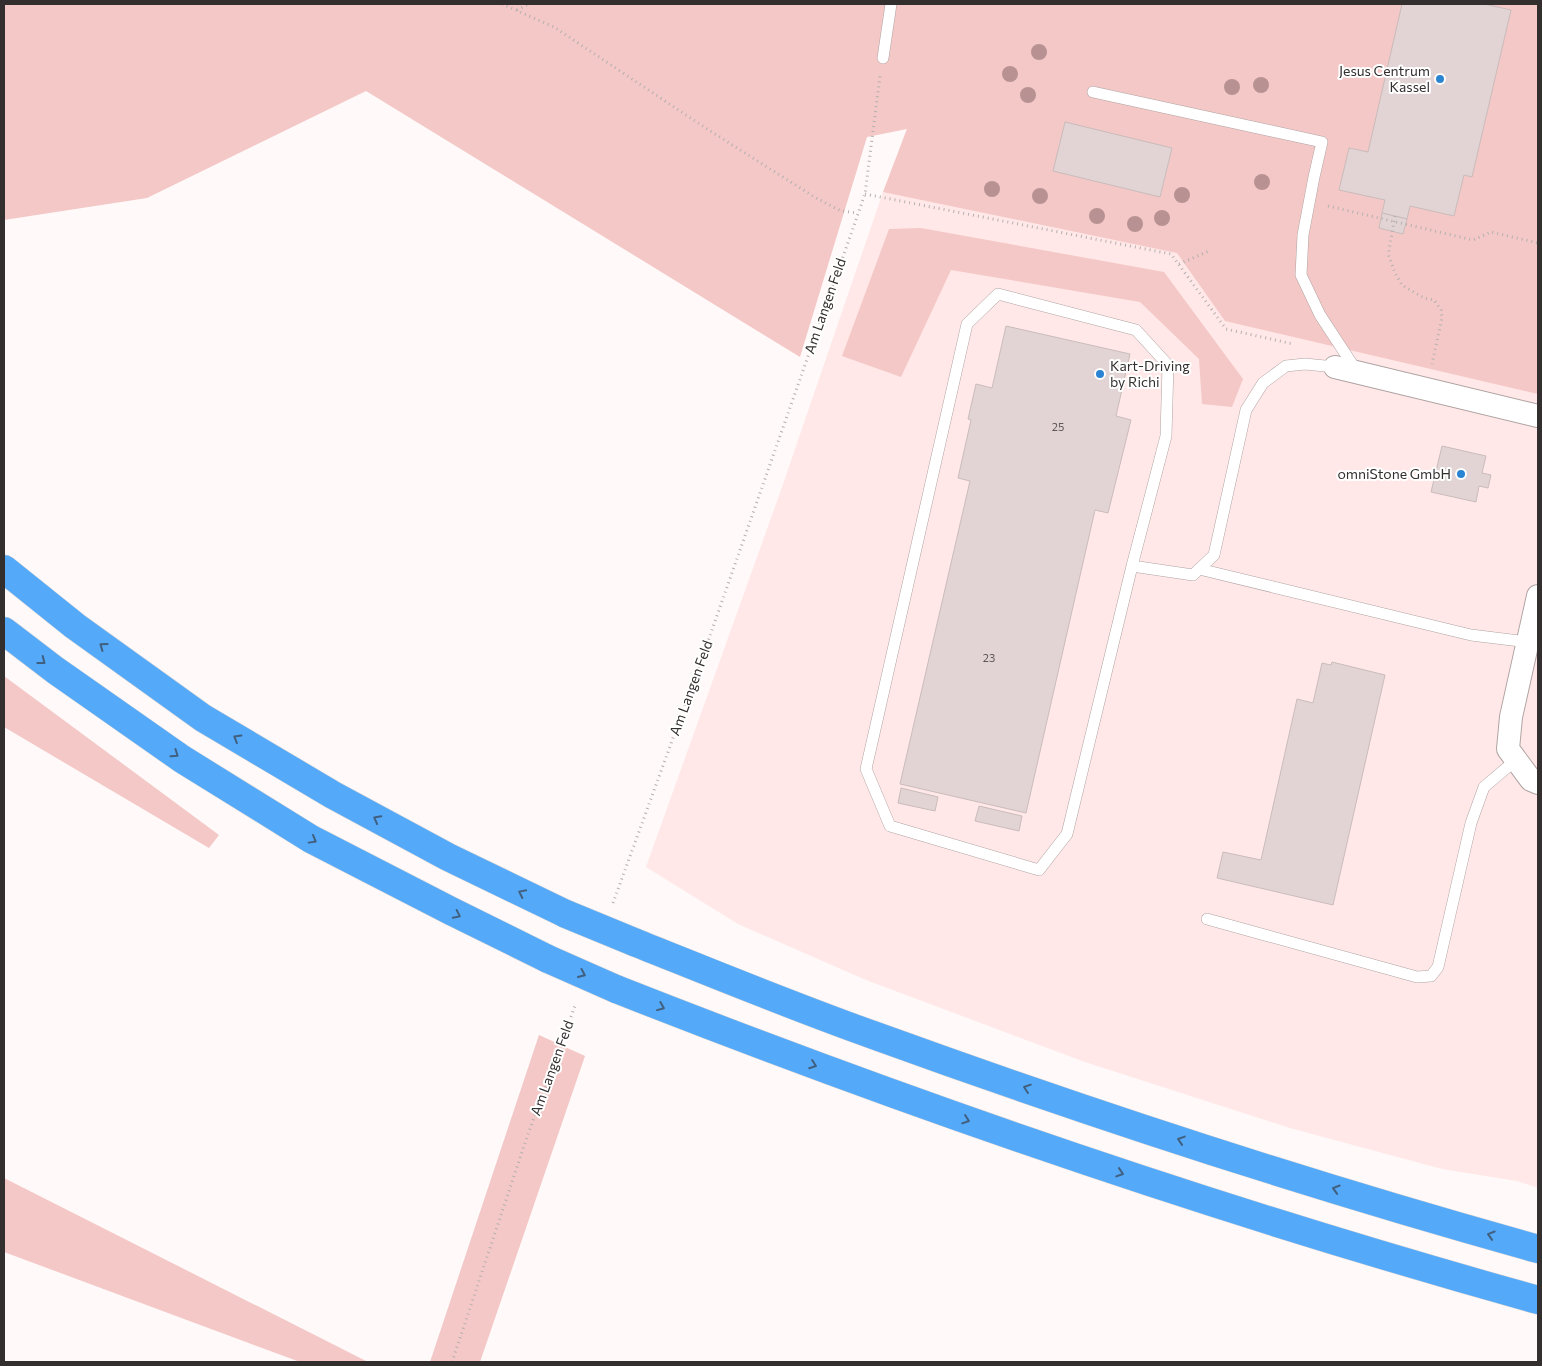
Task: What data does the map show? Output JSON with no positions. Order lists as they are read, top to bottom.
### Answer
{
  "streets": {
    "path": ["Am Langen Feld"]
  },
  "places": ["Jesus Centrum Kassel", "Kart-Driving by Richi", "omniStone GmbH"],
  "house_numbers": ["25", "23"]
}
